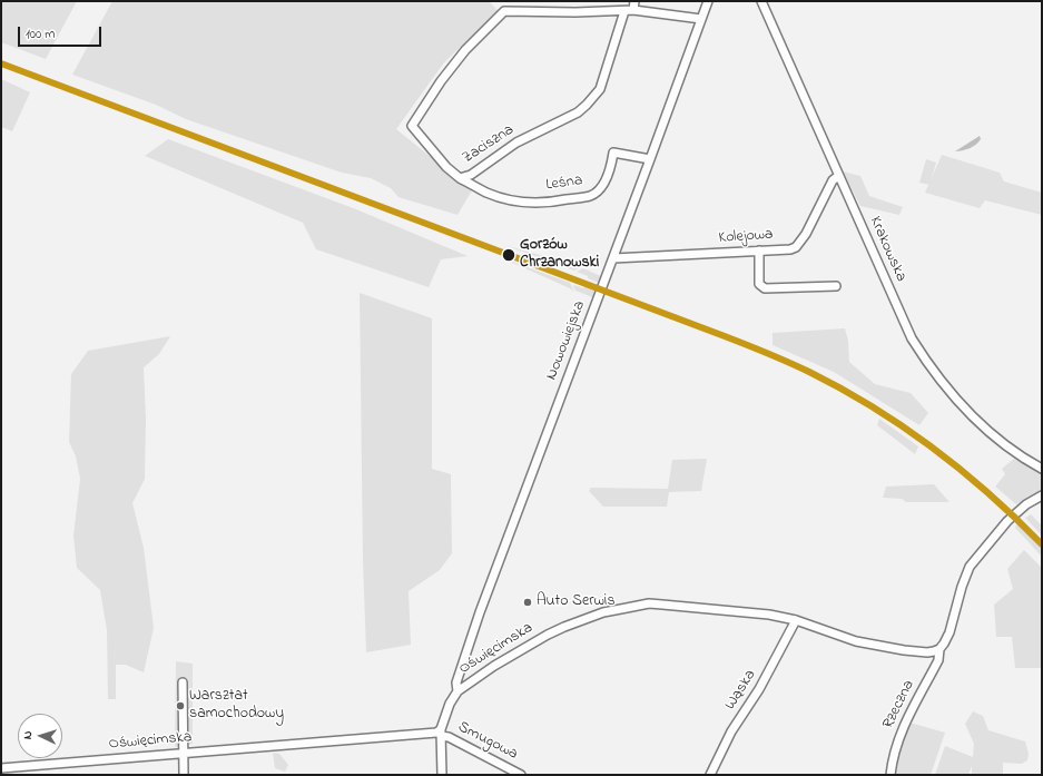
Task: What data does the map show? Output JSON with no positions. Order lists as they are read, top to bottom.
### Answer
{
  "streets": {
    "street": [
      "Zaciszna",
      "Leśna",
      "Kolejowa",
      "Krakowska",
      "Nowowiejska",
      "Oświęcimska",
      "Wąska",
      "Rzeczna",
      "Smugowa"
    ]
  },
  "crossings": [
    ["Zaciszna", "Leśna"],
    ["Leśna", "Nowowiejska"],
    ["Kolejowa", "Krakowska"],
    ["Kolejowa", "Nowowiejska"],
    ["Nowowiejska", "Oświęcimska"],
    ["Oświęcimska", "Wąska"],
    ["Oświęcimska", "Rzeczna"],
    ["Oświęcimska", "Smugowa"]
  ],
  "places": ["Gorzów Chrzanowski", "Auto Serwis", "Warsztat samochodowy"],
  "scale_bar": "100 m",
  "north": "left"
}
